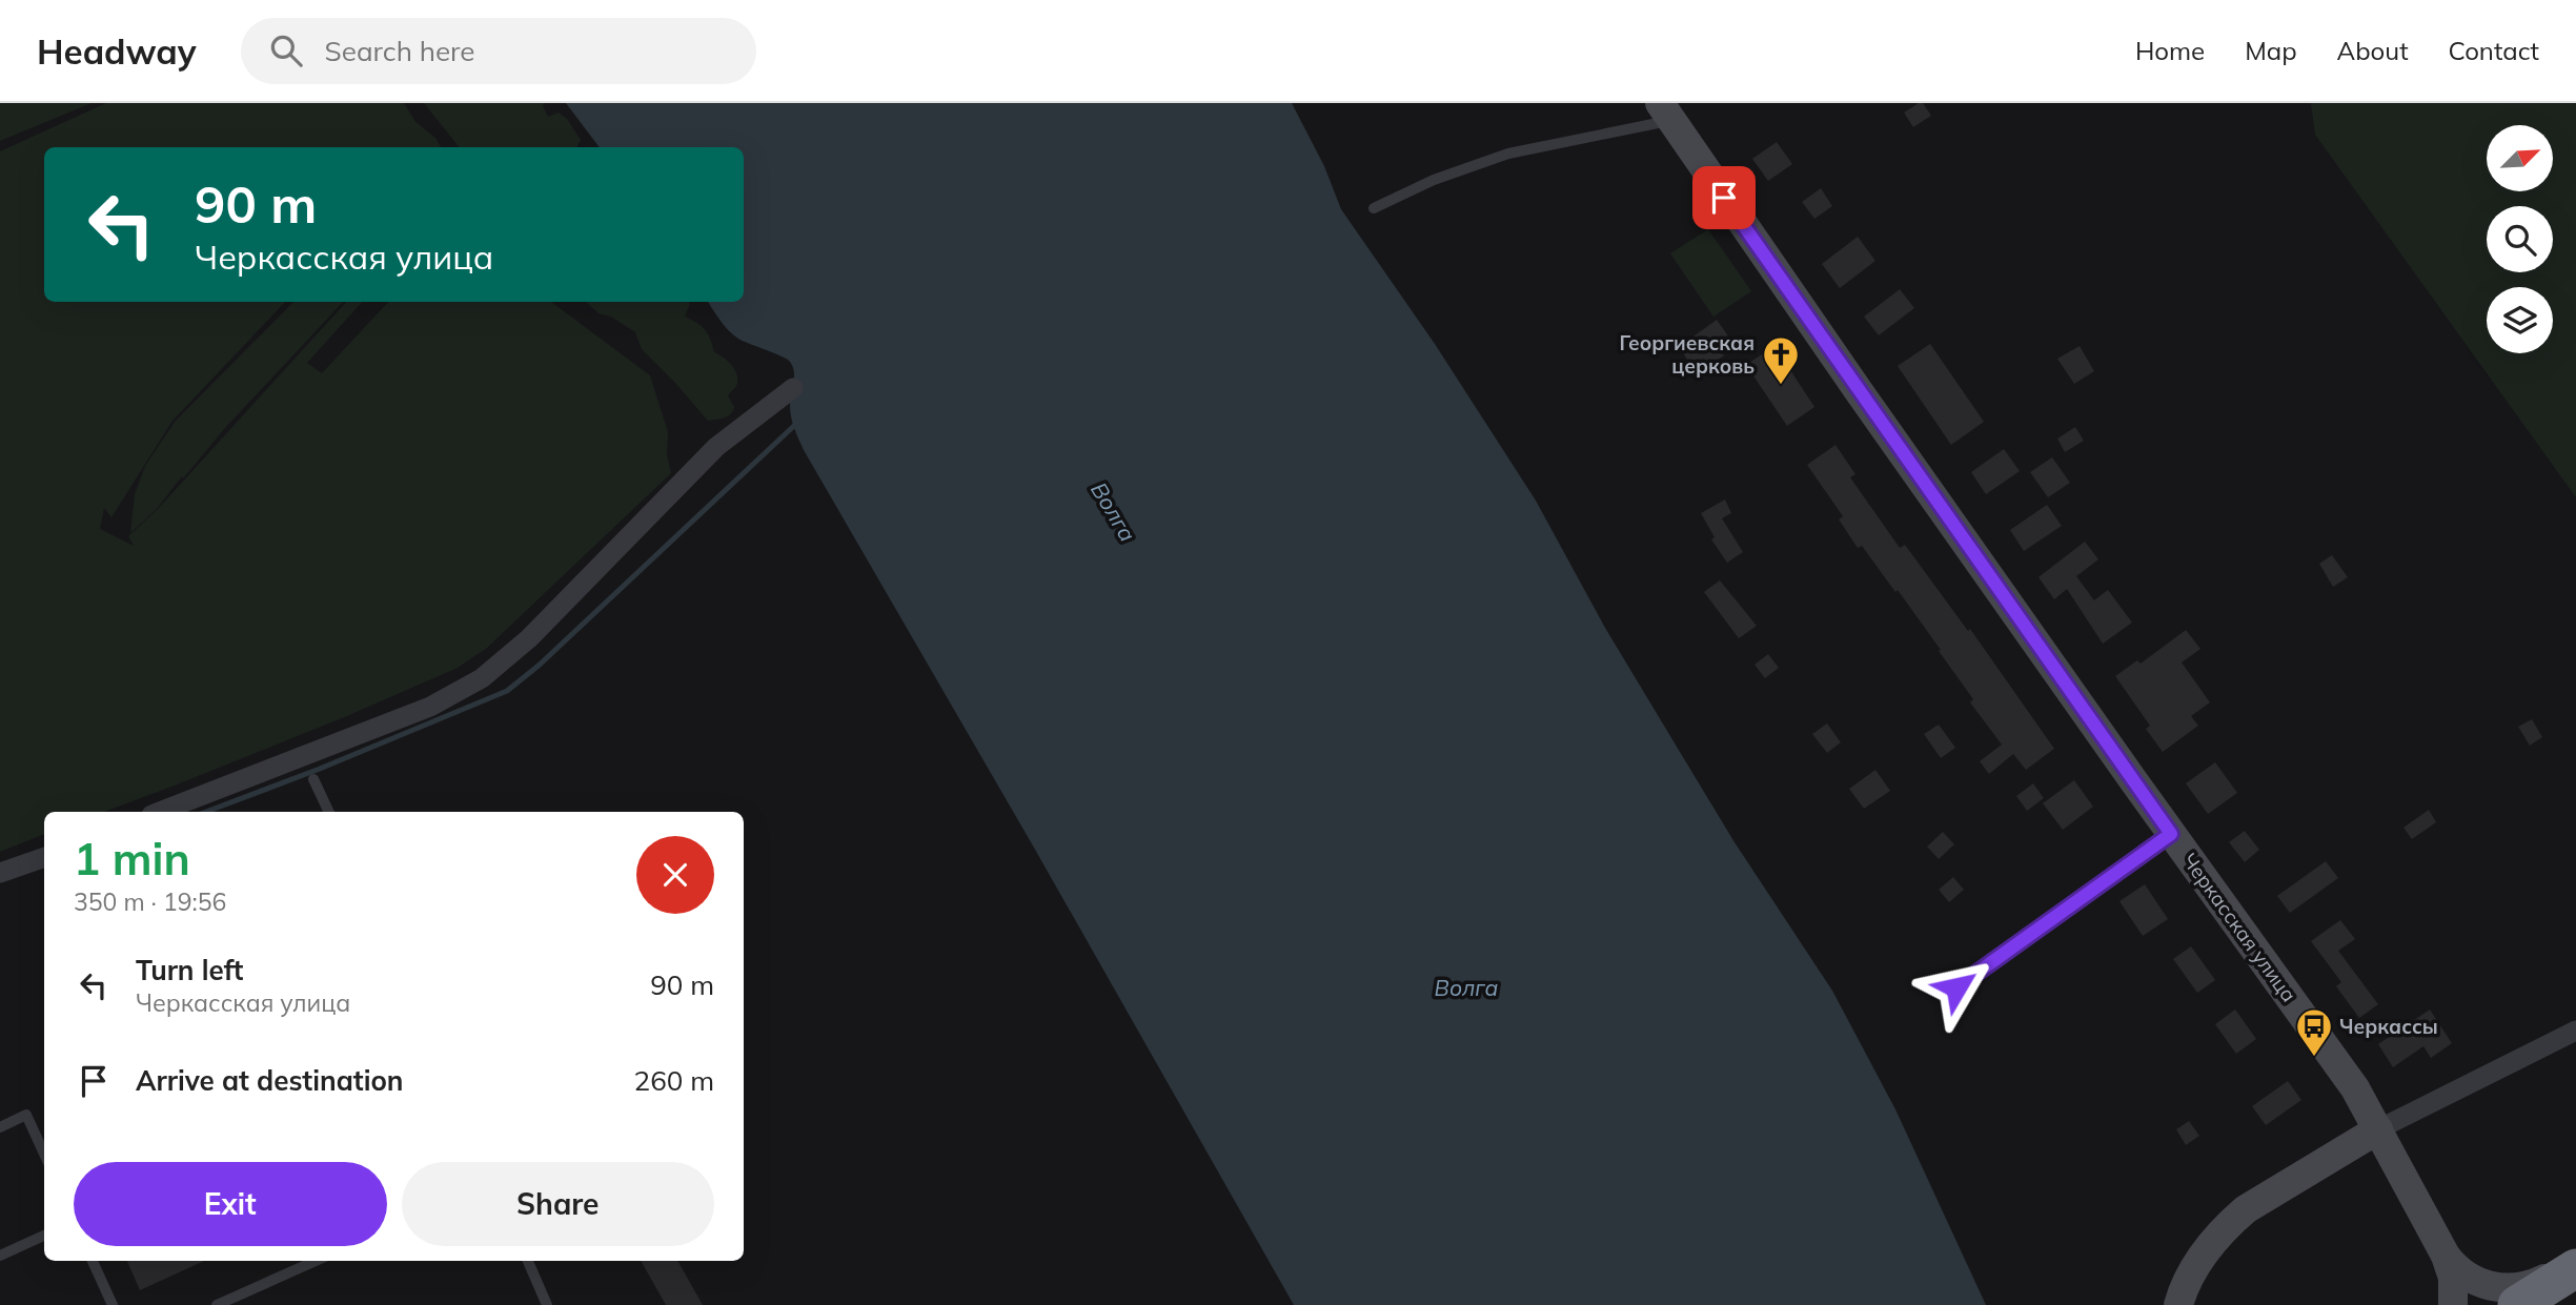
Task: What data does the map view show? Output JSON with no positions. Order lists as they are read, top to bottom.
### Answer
{
  "streets": {
    "street": ["Черкасская улица"]
  },
  "water": ["Волга"],
  "places": {
    "church": ["Георгиевская церковь"],
    "bus stop": ["Черкассы"]
  },
  "north": "top right",
  "page": {
    "header": "Headway",
    "search": "Search here",
    "nav": [
      "Home",
      "Map",
      "About",
      "Contact"
    ],
    "turn": ["90 m", "Черкасская улица"],
    "heading": ["1 min", "350 m · 19:56"],
    "list": [
      {
        "name": "Turn left",
        "note": "Черкасская улица",
        "value": "90 m"
      },
      {
        "name": "Arrive at destination",
        "value": "260 m"
      }
    ],
    "buttons": ["Exit", "Share"]
  }
}
